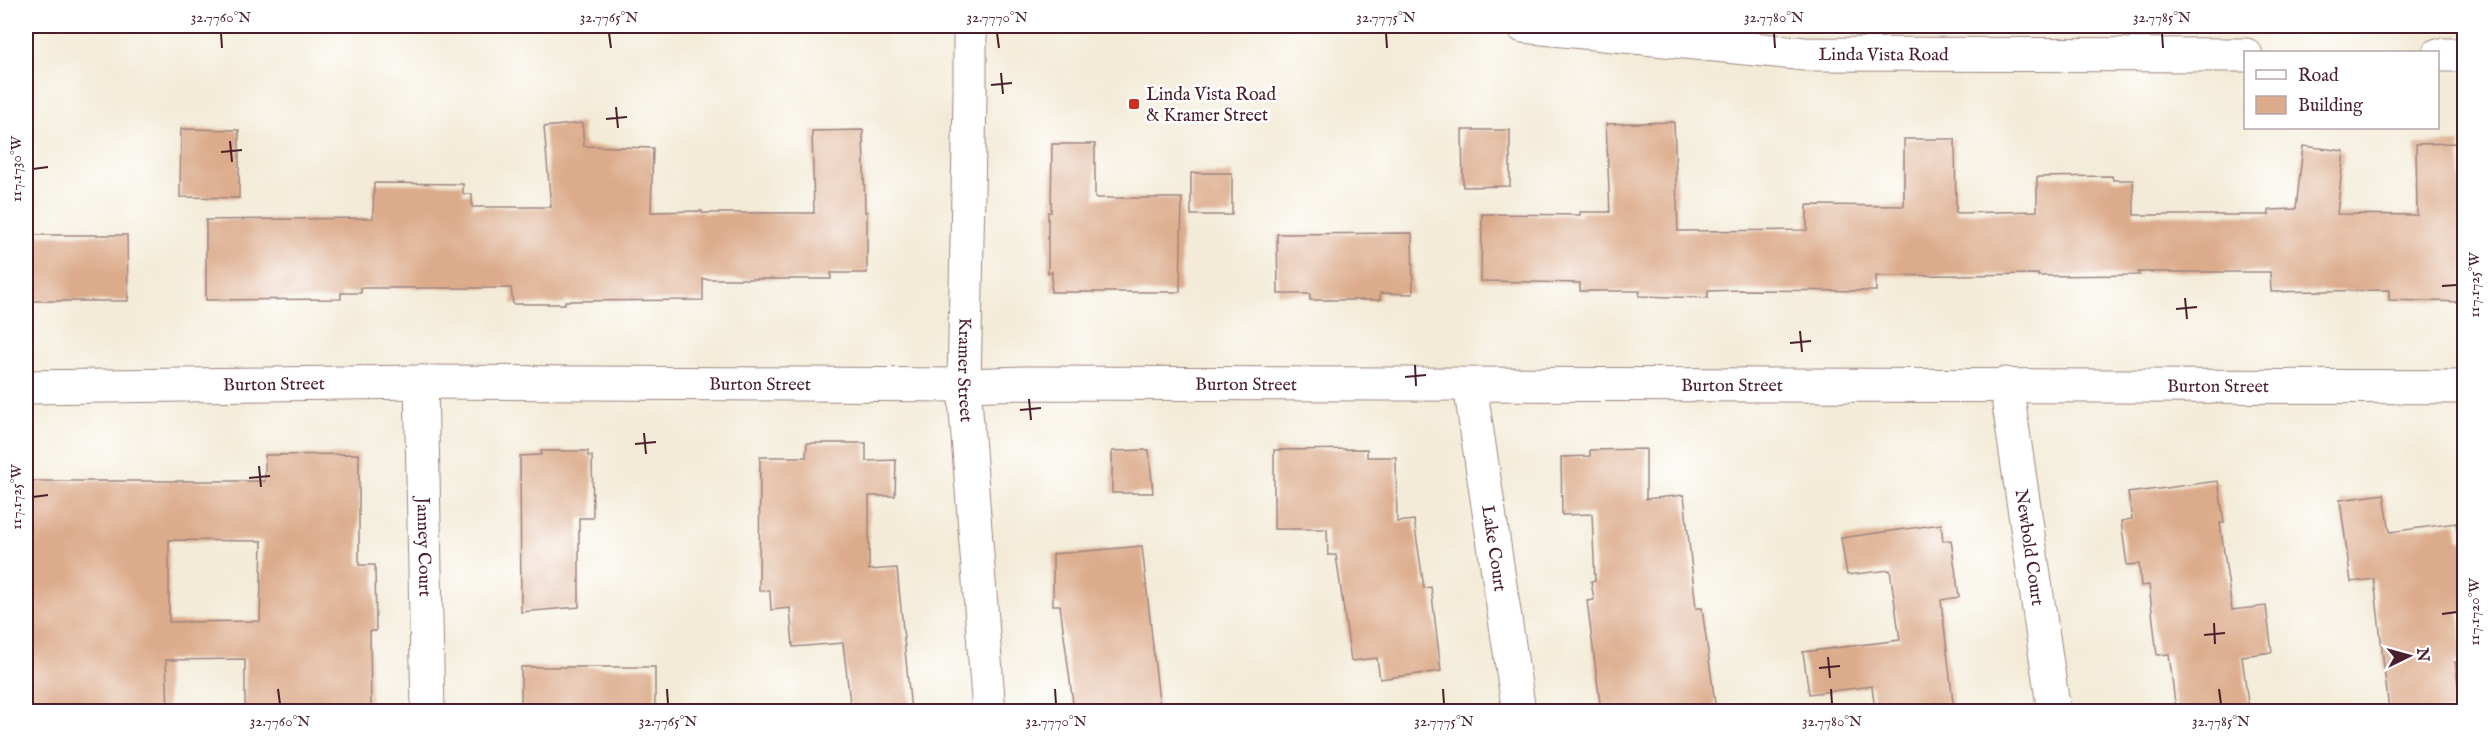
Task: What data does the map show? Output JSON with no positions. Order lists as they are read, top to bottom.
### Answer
{
  "streets": {
    "street": [
      "Linda Vista Road",
      "Kramer Street",
      "Burton Street",
      "Janney Court",
      "Lake Court",
      "Newbold Court"
    ]
  },
  "crossings": [
    ["Kramer Street", "Burton Street"],
    ["Burton Street", "Janney Court"],
    ["Burton Street", "Lake Court"],
    ["Burton Street", "Newbold Court"]
  ],
  "places": {
    "transit": ["Linda Vista Road & Kramer Street"]
  },
  "legend": ["Road", "Building"],
  "north": "right",
  "coordinates": [
    "32.7760°N",
    "32.7765°N",
    "32.7770°N",
    "32.7775°N",
    "32.7780°N",
    "32.7785°N",
    "117.1730°W",
    "117.1725°W",
    "117.1720°W"
  ]
}
